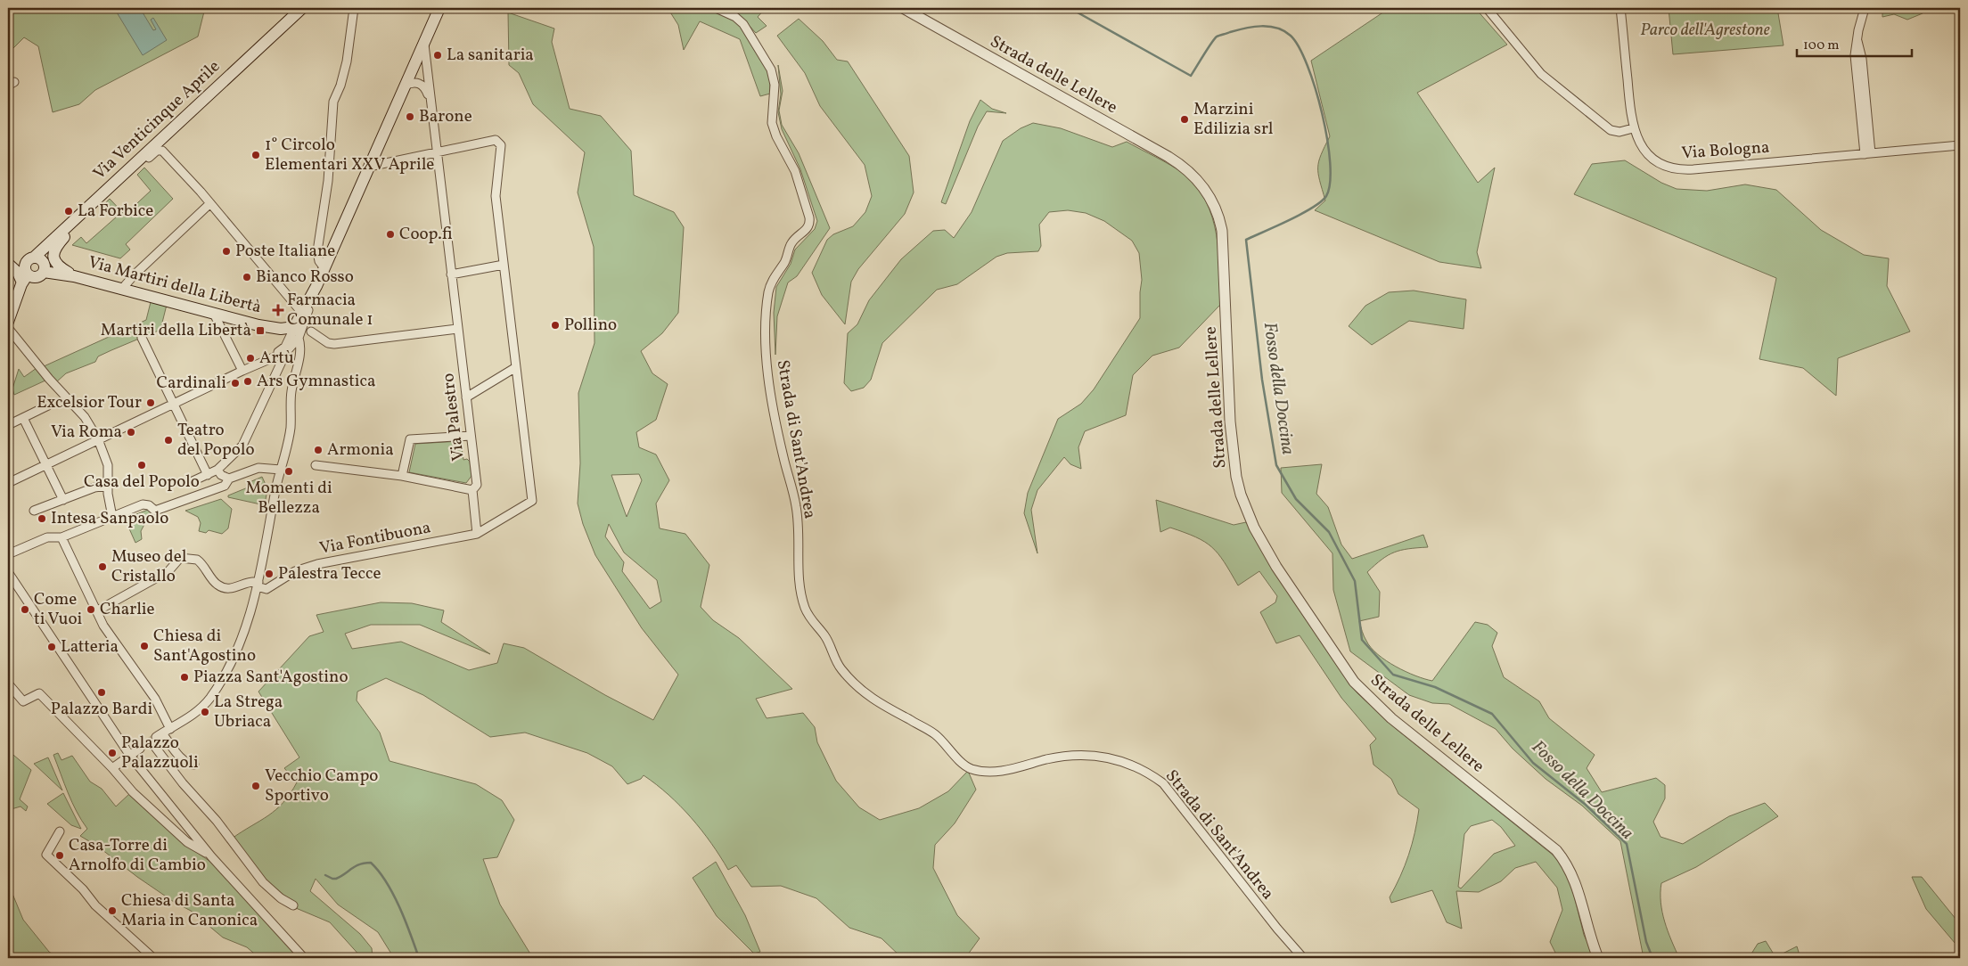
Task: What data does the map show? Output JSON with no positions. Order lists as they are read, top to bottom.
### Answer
{
  "streets": {
    "main road": ["Via Venticinque Aprile", "Via Martiri della Libertà"],
    "street": [
      "Strada delle Lellere",
      "Via Bologna",
      "Via Palestro",
      "Strada di Sant'Andrea",
      "Via Fontibuona"
    ]
  },
  "crossings": [
    ["Via Venticinque Aprile", "Via Martiri della Libertà"],
    ["Via Palestro", "Via Fontibuona"]
  ],
  "water": ["Fosso della Doccina"],
  "parks": ["Parco dell'Agrestone"],
  "places": {
    "other": [
      "La sanitaria",
      "Barone",
      "Marzini Edilizia srl",
      "1° Circolo Elementari XXV Aprile",
      "La Forbice",
      "Coop.fi",
      "Poste Italiane",
      "Bianco Rosso",
      "Pollino",
      "Artù",
      "Ars Gymnastica",
      "Cardinali",
      "Excelsior Tour",
      "Via Roma",
      "Teatro del Popolo",
      "Armonia",
      "Casa del Popolo",
      "Momenti di Bellezza",
      "Intesa Sanpaolo",
      "Museo del Cristallo",
      "Palestra Tecce",
      "Come ti Vuoi",
      "Charlie",
      "Chiesa di Sant'Agostino",
      "Latteria",
      "Piazza Sant'Agostino",
      "Palazzo Bardi",
      "La Strega Ubriaca",
      "Palazzo Palazzuoli",
      "Vecchio Campo Sportivo",
      "Casa-Torre di Arnolfo di Cambio",
      "Chiesa di Santa Maria in Canonica"
    ],
    "health": ["Farmacia Comunale 1"],
    "transit": ["Martiri della Libertà"]
  },
  "scale_bar": "100 m"
}
